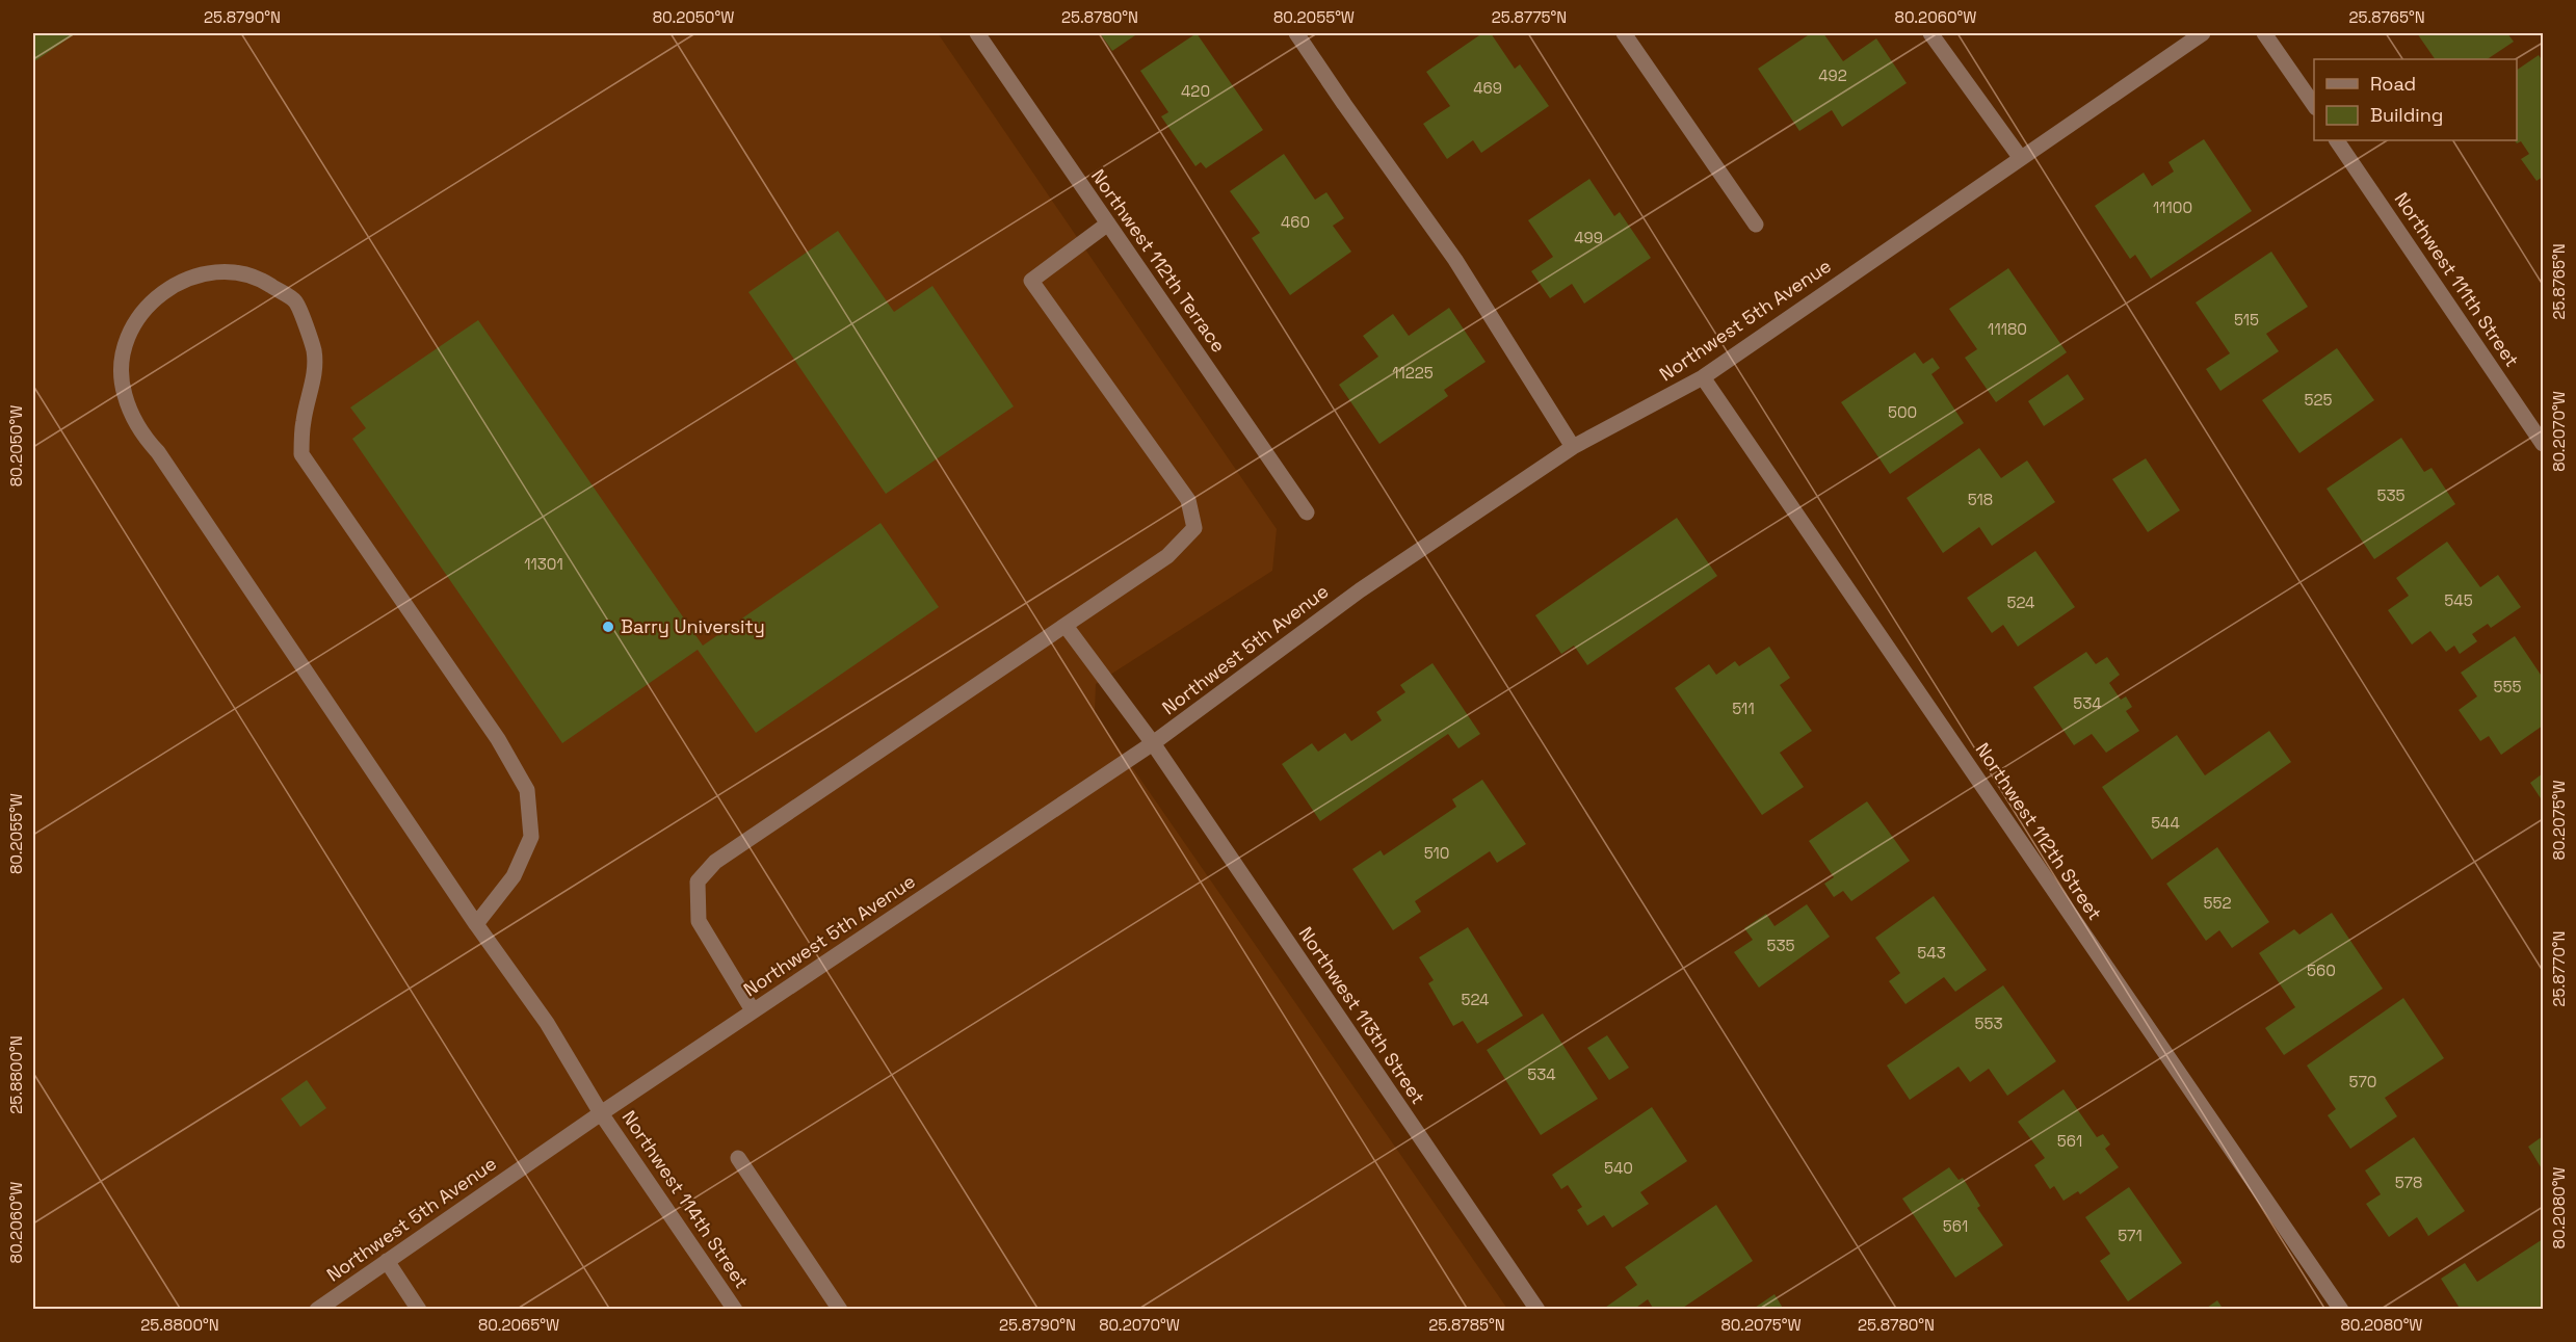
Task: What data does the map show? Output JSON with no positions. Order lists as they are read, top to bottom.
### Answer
{
  "streets": {
    "street": [
      "Northwest 112th Terrace",
      "Northwest 111th Street",
      "Northwest 5th Avenue",
      "Northwest 112th Street",
      "Northwest 113th Street",
      "Northwest 114th Street"
    ]
  },
  "crossings": [
    ["Northwest 5th Avenue", "Northwest 112th Street"],
    ["Northwest 5th Avenue", "Northwest 113th Street"],
    ["Northwest 5th Avenue", "Northwest 114th Street"]
  ],
  "places": ["Barry University"],
  "house_numbers": [
    "492",
    "469",
    "420",
    "11100",
    "460",
    "499",
    "515",
    "11180",
    "11225",
    "525",
    "500",
    "535",
    "518",
    "11301",
    "545",
    "524",
    "555",
    "534",
    "511",
    "544",
    "510",
    "552",
    "535",
    "543",
    "560",
    "524",
    "553",
    "534",
    "570",
    "561",
    "540",
    "578",
    "561",
    "571"
  ],
  "legend": ["Road", "Building"],
  "coordinates": [
    "25.8790°N",
    "80.2050°W",
    "25.8780°N",
    "80.2055°W",
    "25.8775°N",
    "80.2060°W",
    "25.8765°N",
    "80.2070°W",
    "80.2075°W",
    "25.8770°N",
    "25.8800°N",
    "80.2080°W",
    "80.2065°W",
    "25.8785°N"
  ]
}
